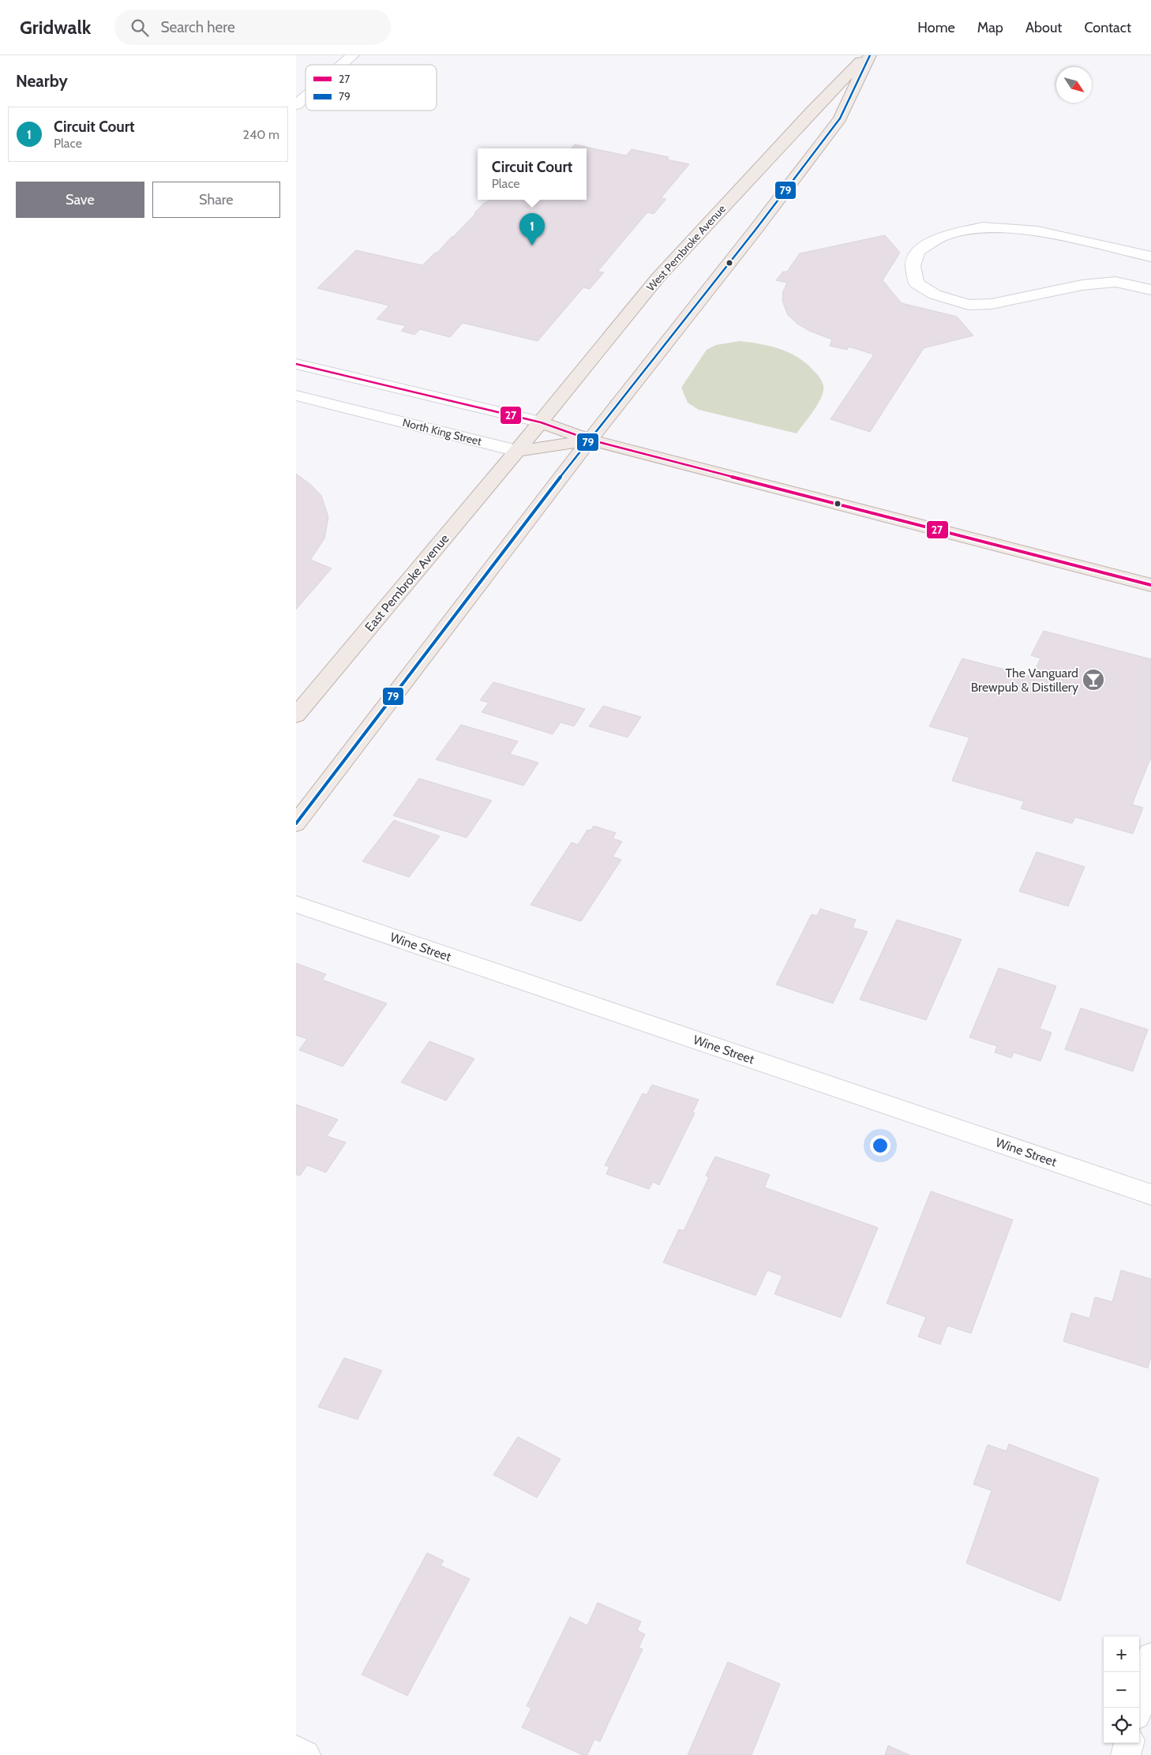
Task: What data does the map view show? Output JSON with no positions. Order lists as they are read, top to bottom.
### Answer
{
  "streets": {
    "main road": ["West Pembroke Avenue", "North King Street", "East Pembroke Avenue"],
    "street": ["Wine Street"]
  },
  "crossings": [
    ["West Pembroke Avenue", "North King Street"],
    ["West Pembroke Avenue", "East Pembroke Avenue"],
    ["North King Street", "East Pembroke Avenue"]
  ],
  "places": {
    "bar": ["The Vanguard Brewpub & Distillery"]
  },
  "lines": ["transit line 79", "transit line 27"],
  "legend": ["27", "79"],
  "north": "bottom right",
  "page": {
    "header": "Gridwalk",
    "search": "Search here",
    "nav": [
      "Home",
      "Map",
      "About",
      "Contact"
    ],
    "heading": "Nearby",
    "list": [
      {
        "mark": "1",
        "name": "Circuit Court",
        "note": "Place",
        "value": "240 m"
      }
    ],
    "popup": ["Circuit Court", "Place"],
    "buttons": ["Save", "Share"],
    "pins": "1",
    "map_buttons": ["+", "−"]
  }
}
